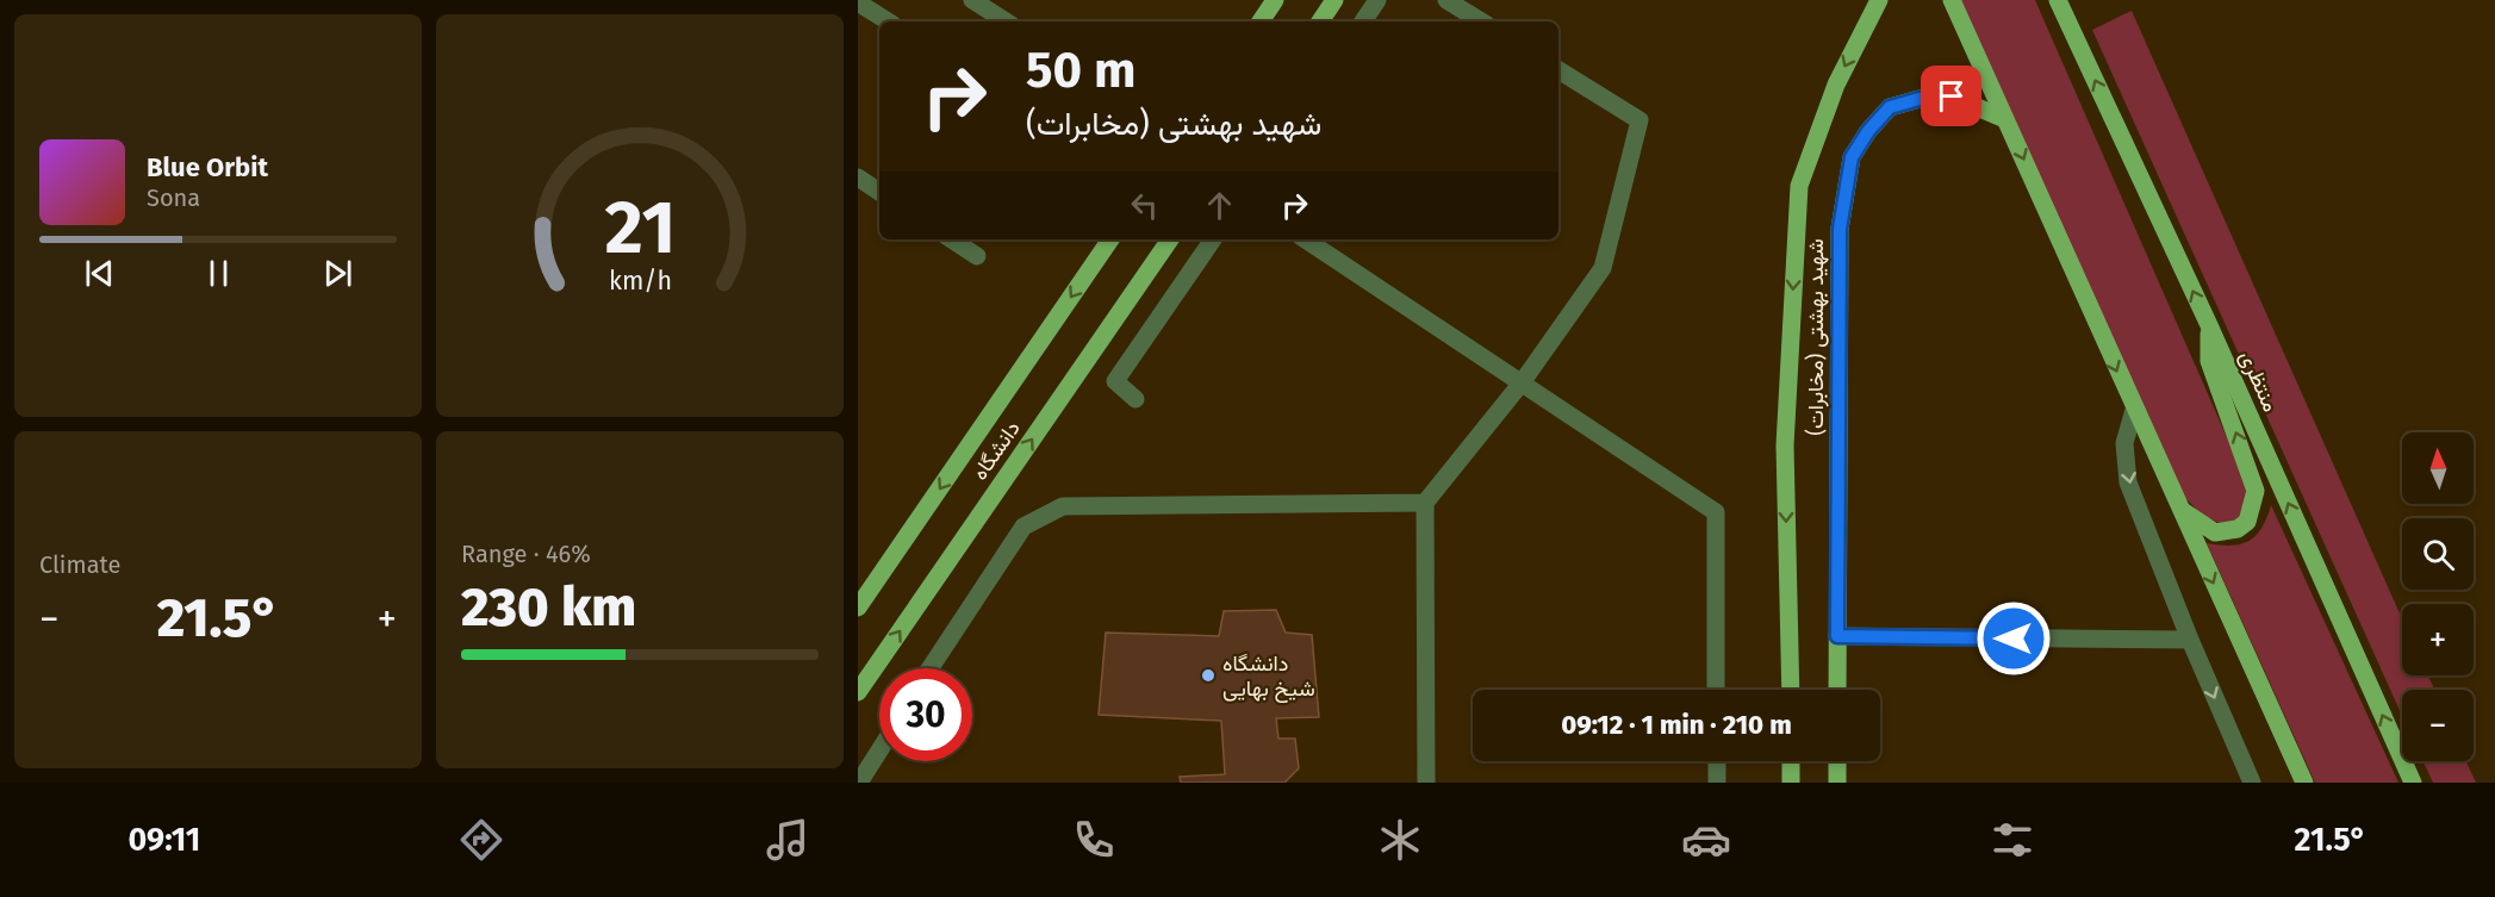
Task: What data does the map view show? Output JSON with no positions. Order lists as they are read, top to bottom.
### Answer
{
  "streets": {
    "main road": ["شهید بهشتی (مخابرات)", "منتظری", "دانشگاه"]
  },
  "one_way": ["شهید بهشتی (مخابرات)"],
  "places": ["دانشگاه شیخ بهایی"],
  "north": "top",
  "page": {
    "turn": ["50 m", "شهید بهشتی (مخابرات)"],
    "song": ["Blue Orbit", "Sona"],
    "tile": [
      "Climate",
      ["Range · 46%", "230 km"]
    ],
    "map_buttons": ["+", "−"],
    "heat": ["−", "21.5°", "+"],
    "limit": "30",
    "trip": "09:12 · 1 min · 210 m",
    "tabs": ["09:11", "21.5°"],
    "gauge": ["21", "km/h"]
  }
}
